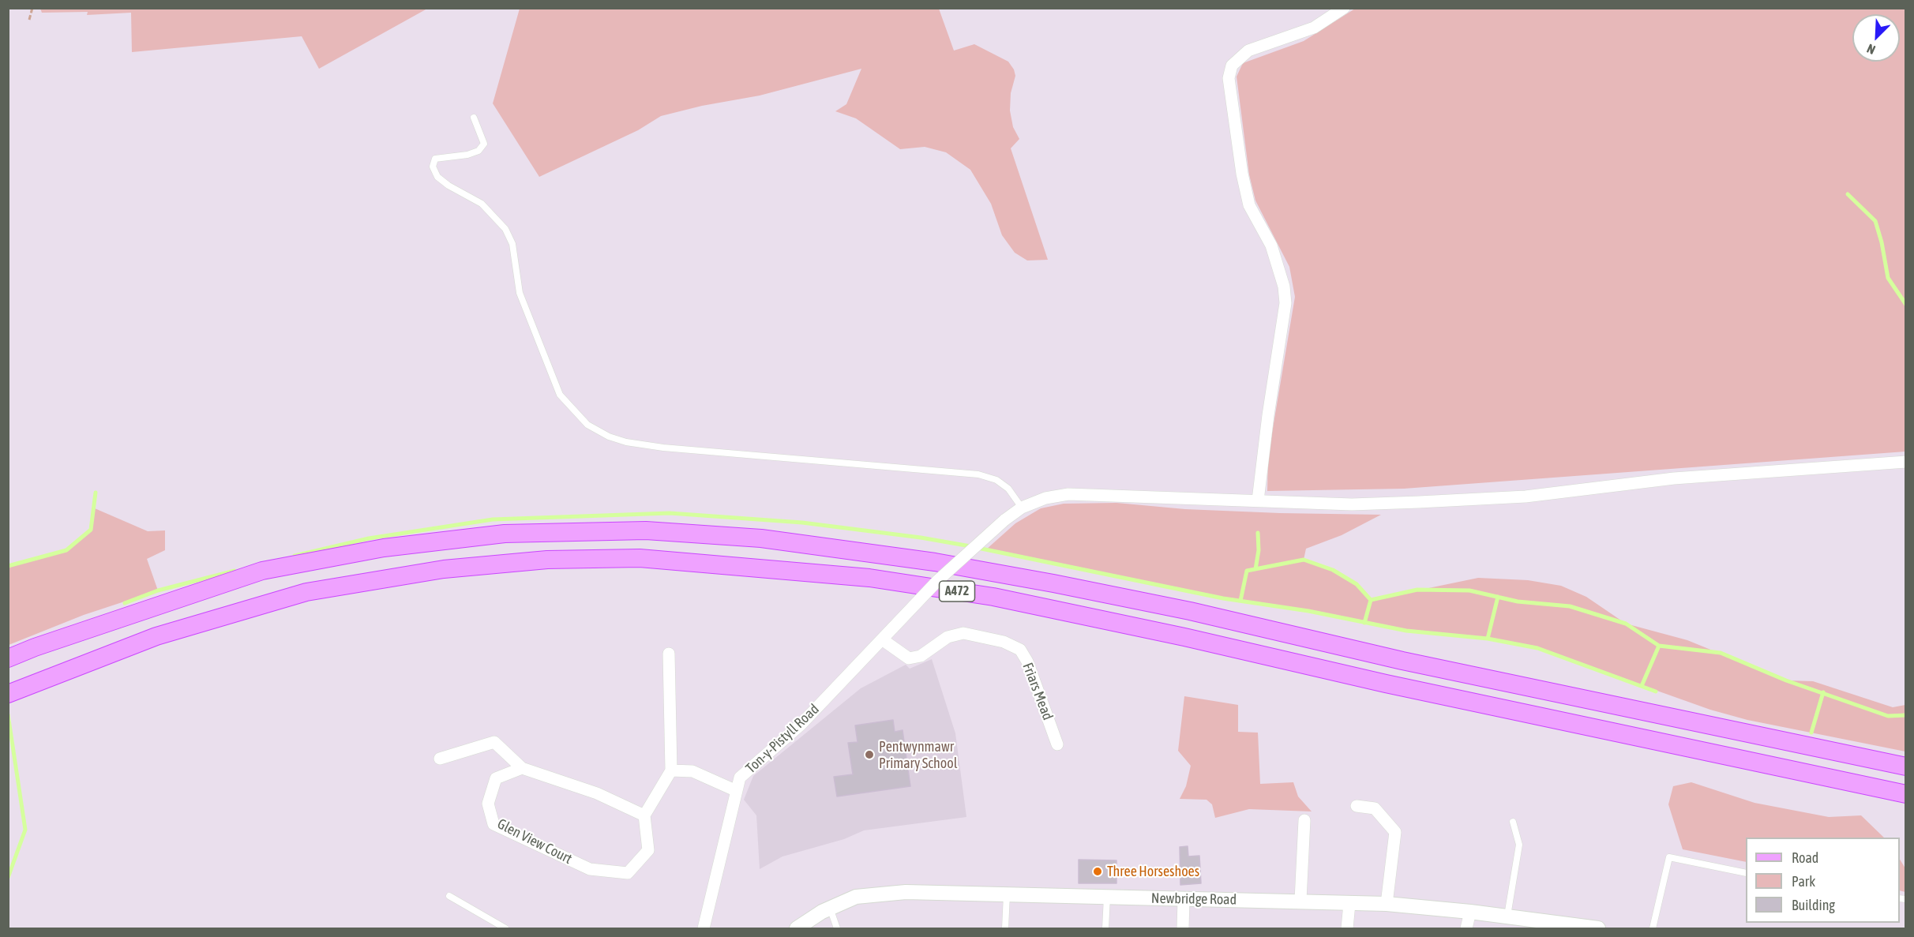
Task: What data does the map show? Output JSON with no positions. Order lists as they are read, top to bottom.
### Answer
{
  "streets": {
    "main road": ["A472"],
    "street": [
      "Friars Mead",
      "Ton-y-Pistyll Road",
      "Glen View Court",
      "Newbridge Road"
    ]
  },
  "crossings": [
    ["Friars Mead", "Ton-y-Pistyll Road"]
  ],
  "places": ["Pentwynmawr Primary School", "Three Horseshoes"],
  "legend": ["Road", "Park", "Building"],
  "north": "bottom left"
}
